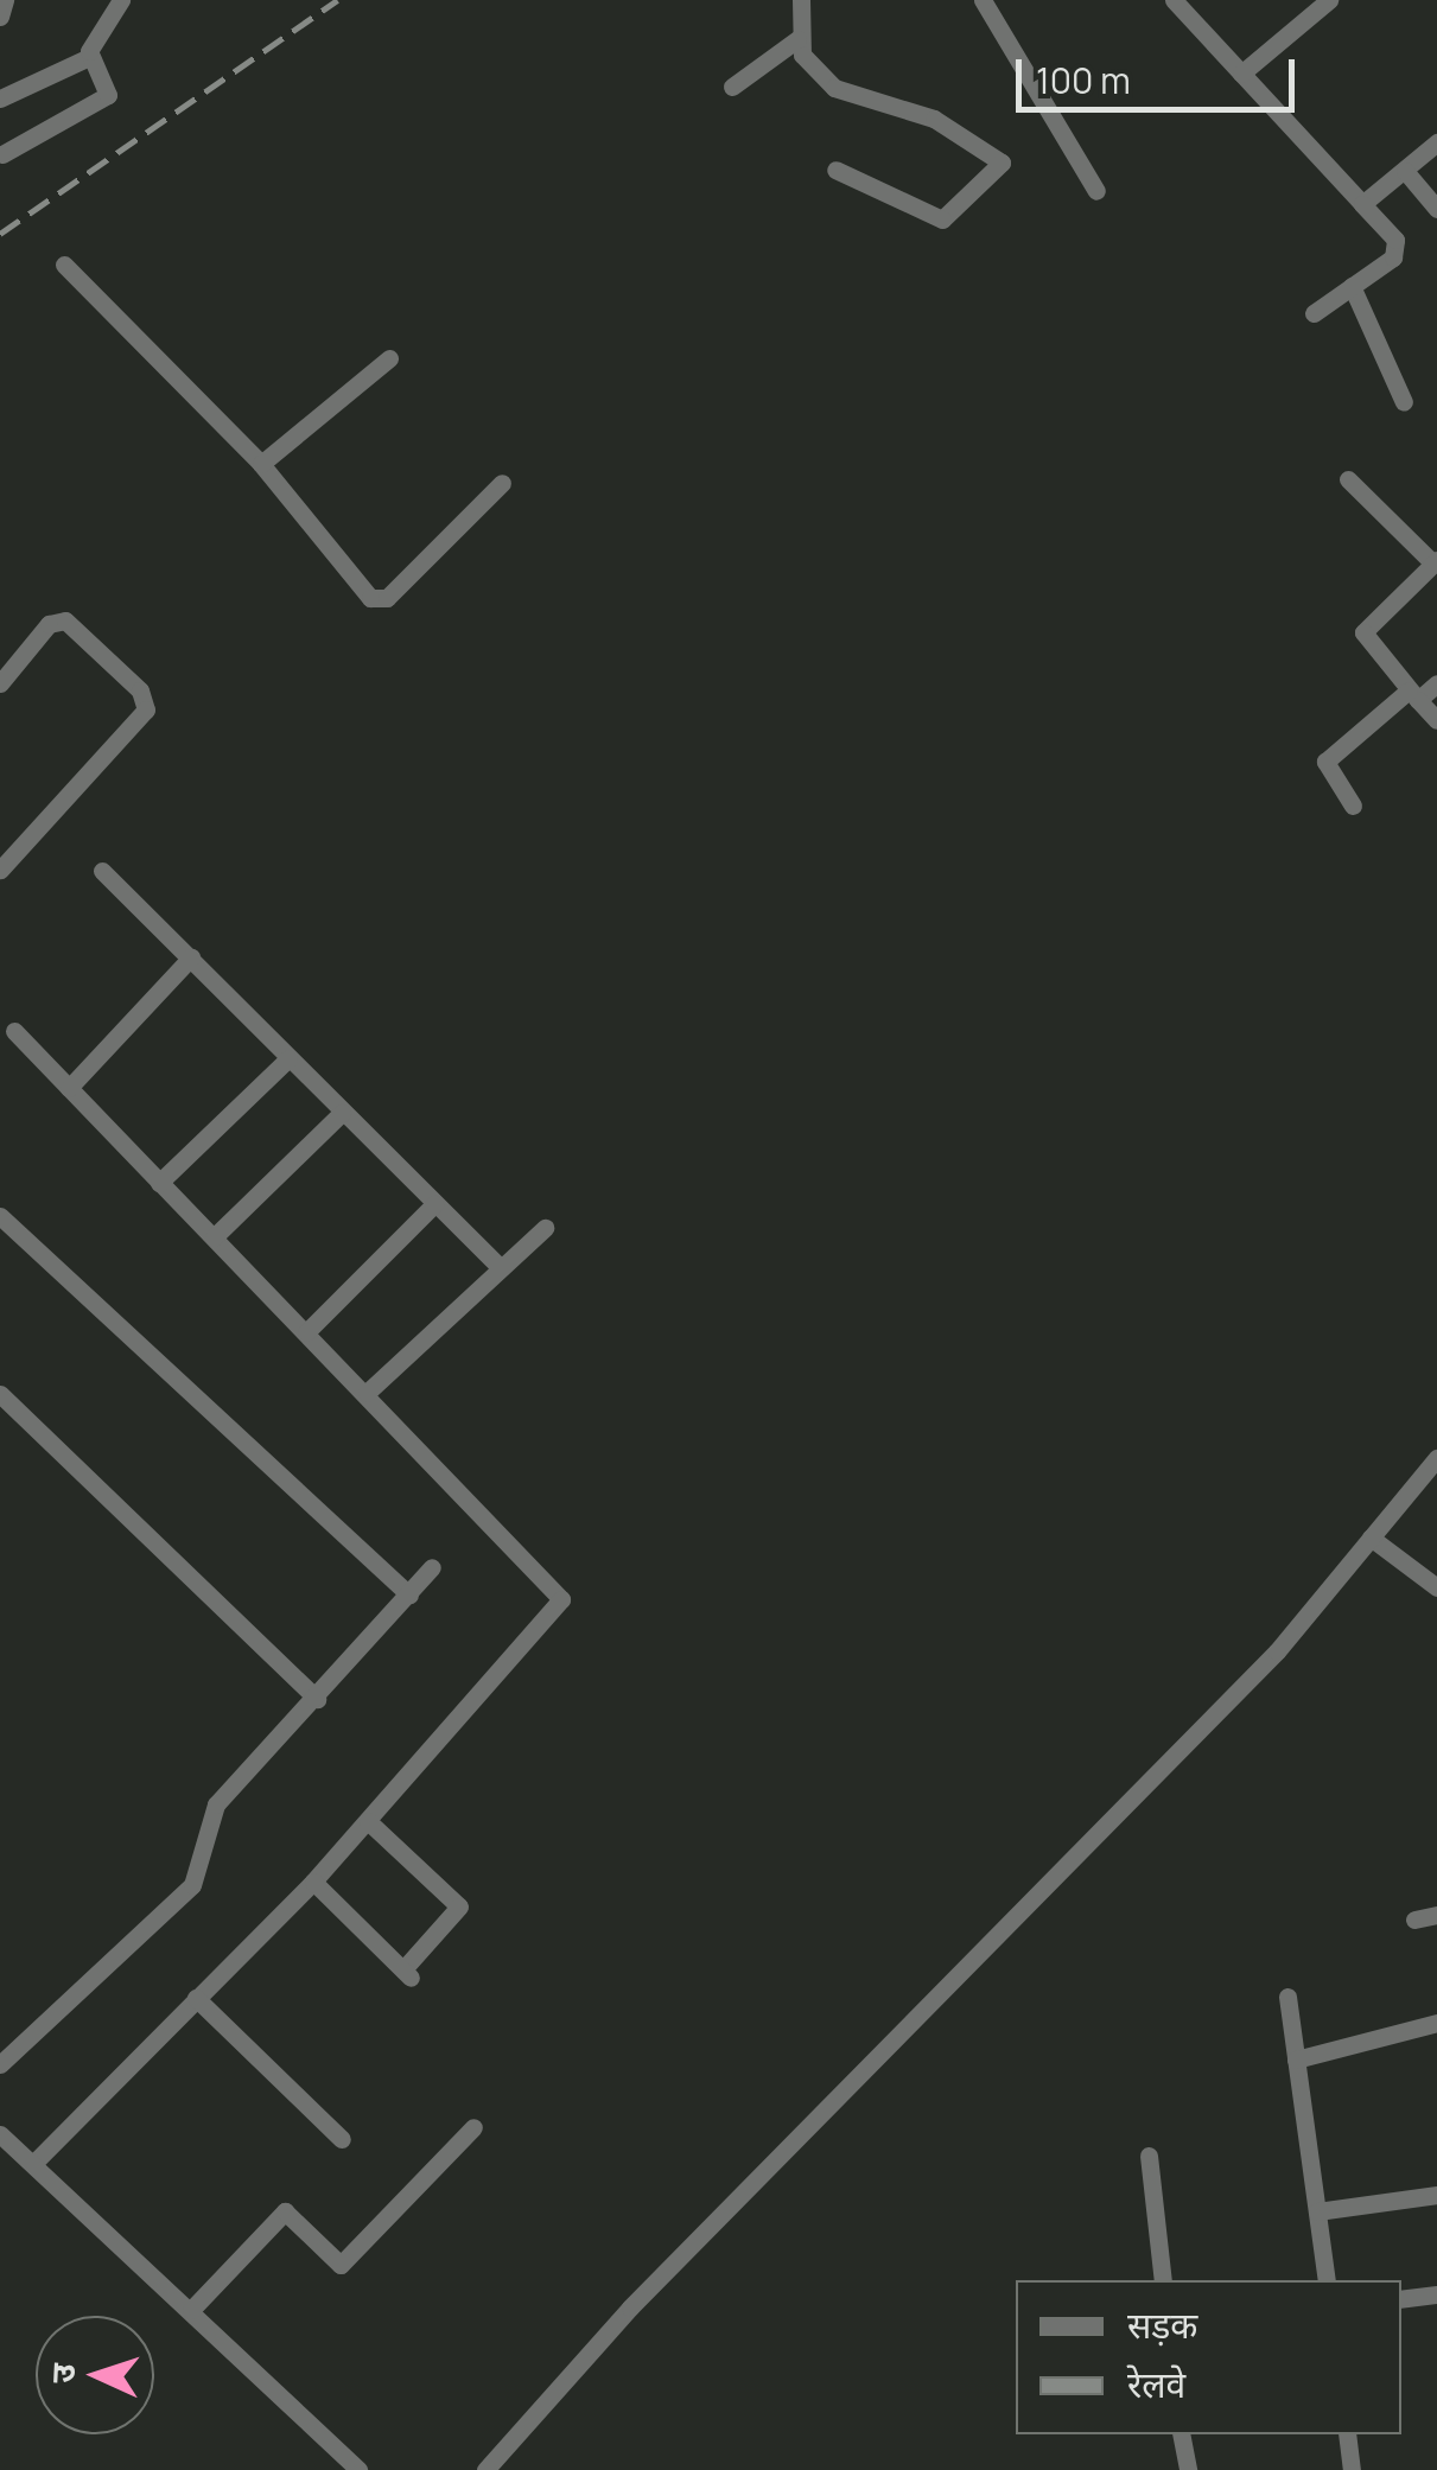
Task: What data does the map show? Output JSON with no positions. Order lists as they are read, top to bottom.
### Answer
{
  "legend": ["सड़क", "रेलवे"],
  "scale_bar": "100 m",
  "north": "left"
}
